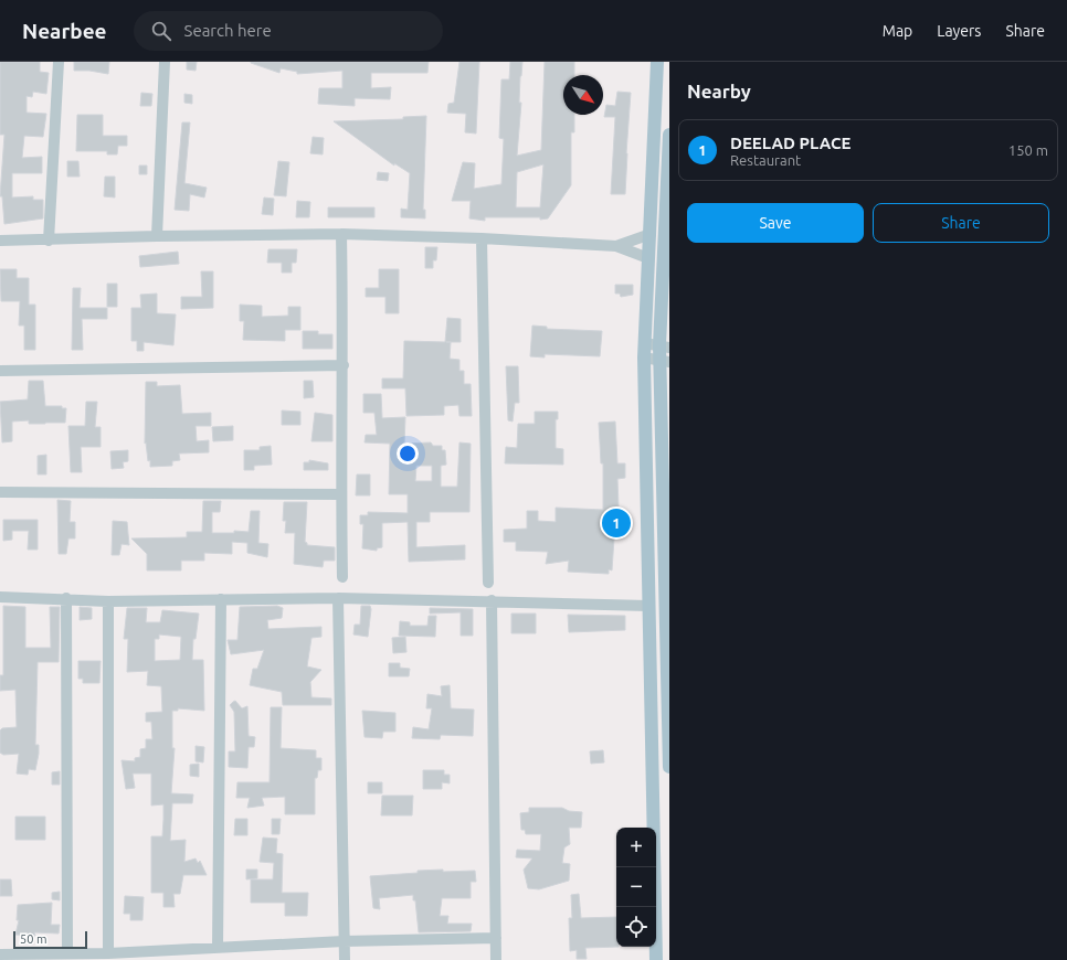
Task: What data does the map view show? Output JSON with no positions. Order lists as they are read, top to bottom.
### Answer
{
  "scale_bar": "50 m",
  "north": "bottom right",
  "page": {
    "header": "Nearbee",
    "search": "Search here",
    "nav": ["Map", "Layers", "Share"],
    "heading": "Nearby",
    "list": [
      {
        "mark": "1",
        "name": "DEELAD PLACE",
        "note": "Restaurant",
        "value": "150 m"
      }
    ],
    "buttons": ["Save", "Share"],
    "pins": "1",
    "map_buttons": ["+", "−"],
    "scale": "50 m"
  }
}
